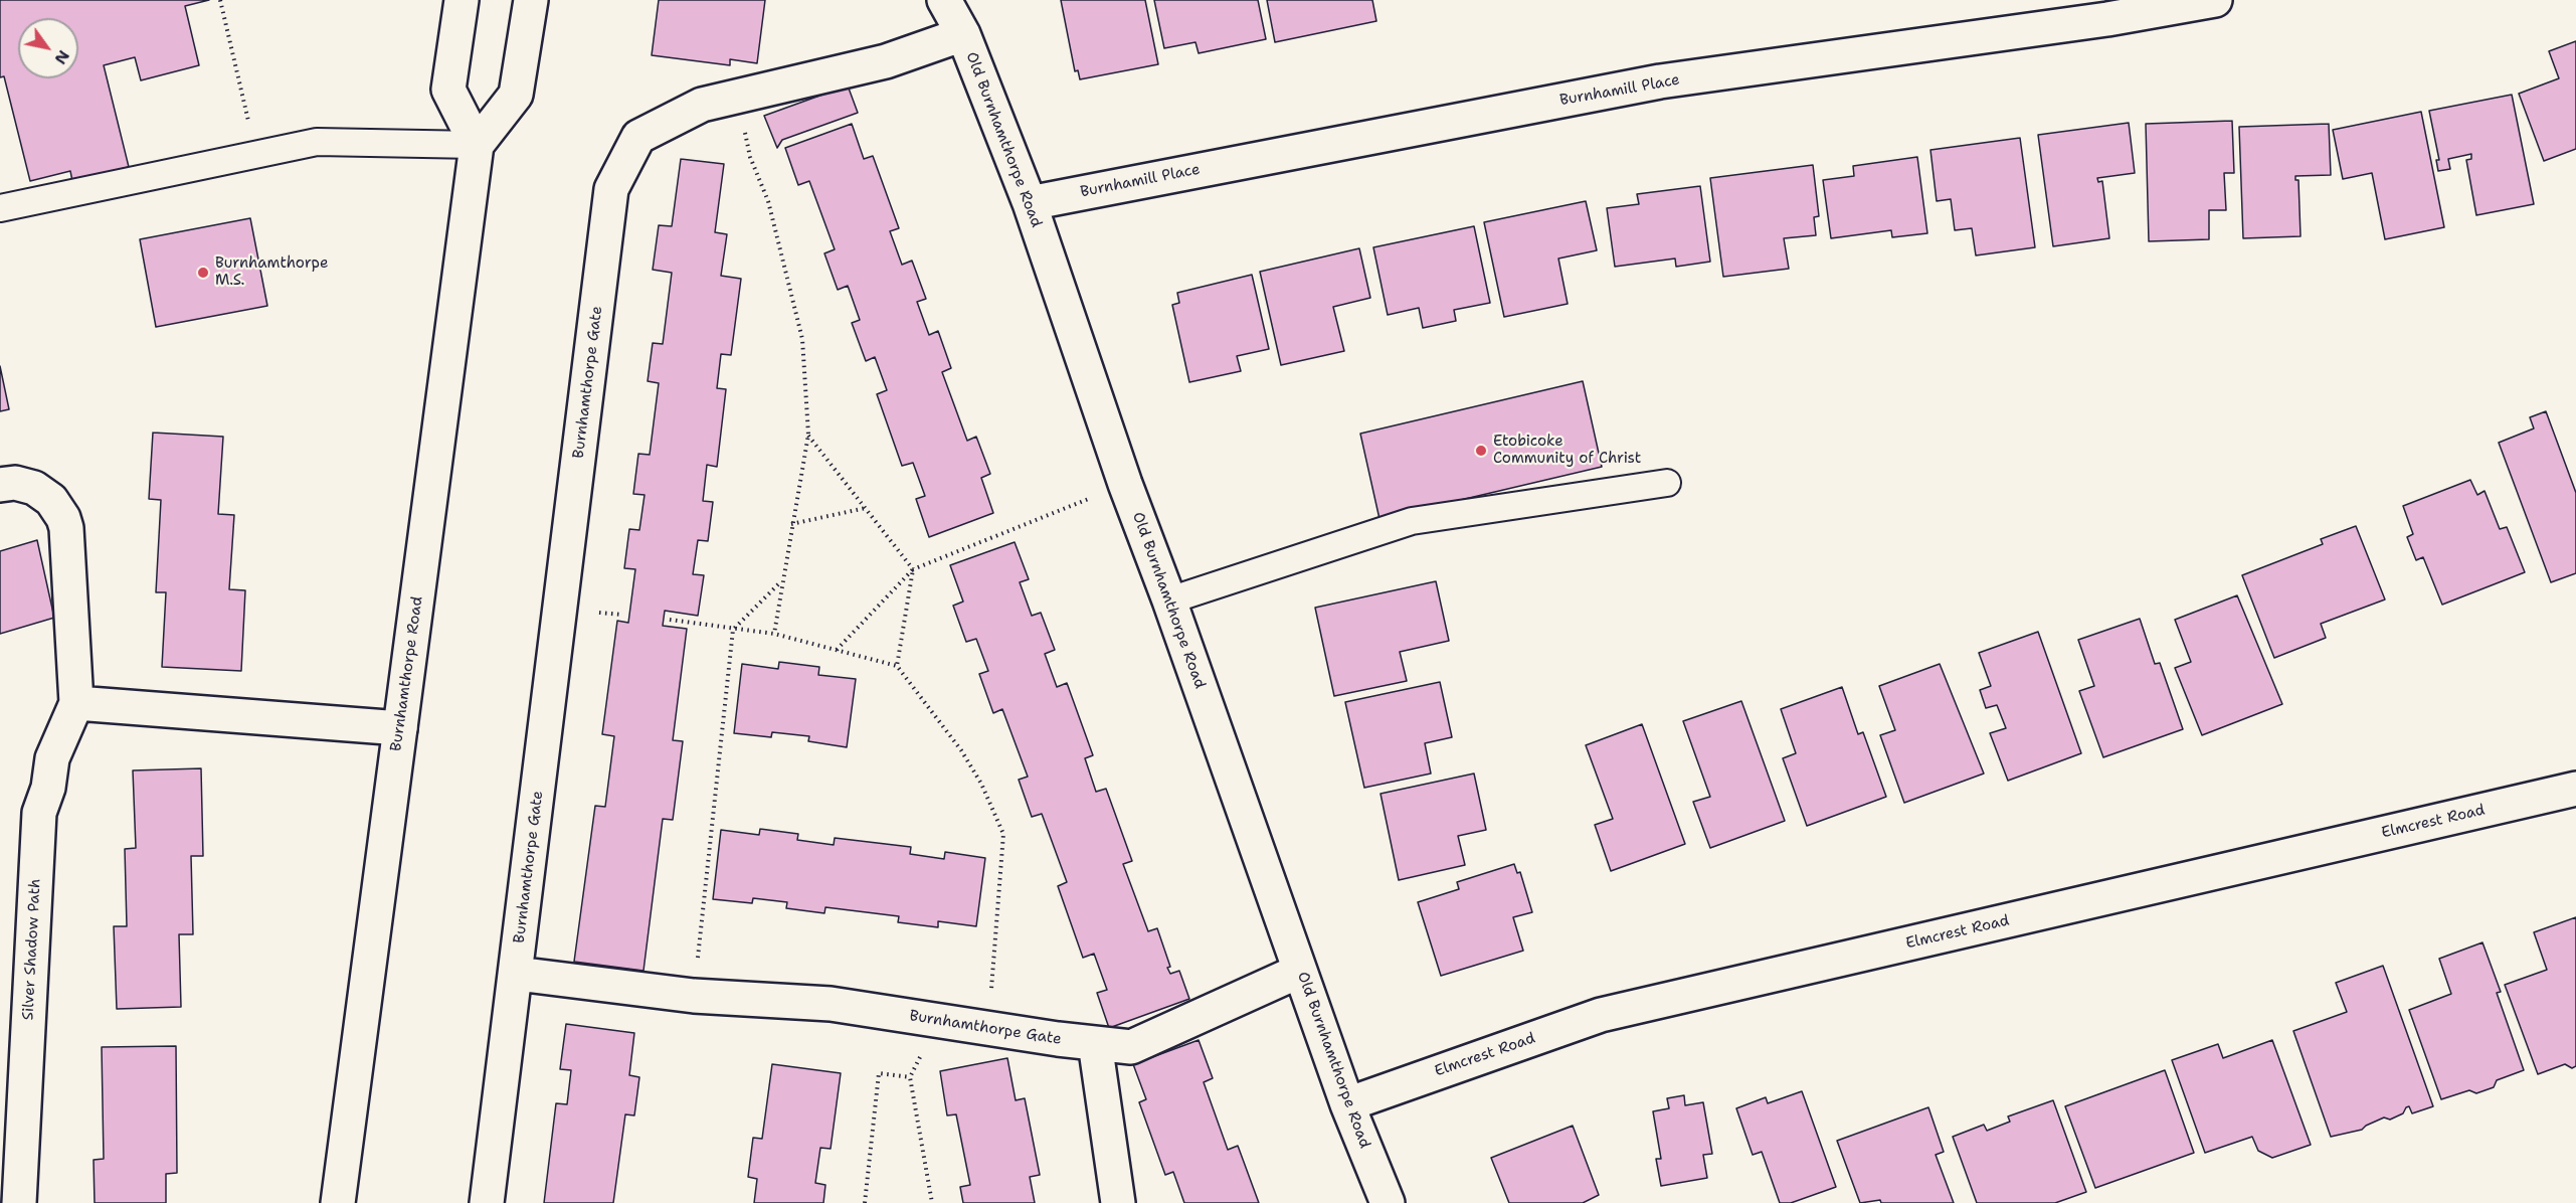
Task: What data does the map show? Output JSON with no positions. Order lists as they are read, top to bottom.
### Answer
{
  "streets": {
    "street": [
      "Burnhamill Place",
      "Old Burnhamthorpe Road",
      "Burnhamthorpe Gate",
      "Burnhamthorpe Road",
      "Elmcrest Road",
      "Silver Shadow Path"
    ]
  },
  "crossings": [
    ["Burnhamill Place", "Old Burnhamthorpe Road"],
    ["Old Burnhamthorpe Road", "Burnhamthorpe Gate"],
    ["Old Burnhamthorpe Road", "Elmcrest Road"]
  ],
  "places": ["Burnhamthorpe M.S.", "Etobicoke Community of Christ"],
  "north": "bottom right"
}
